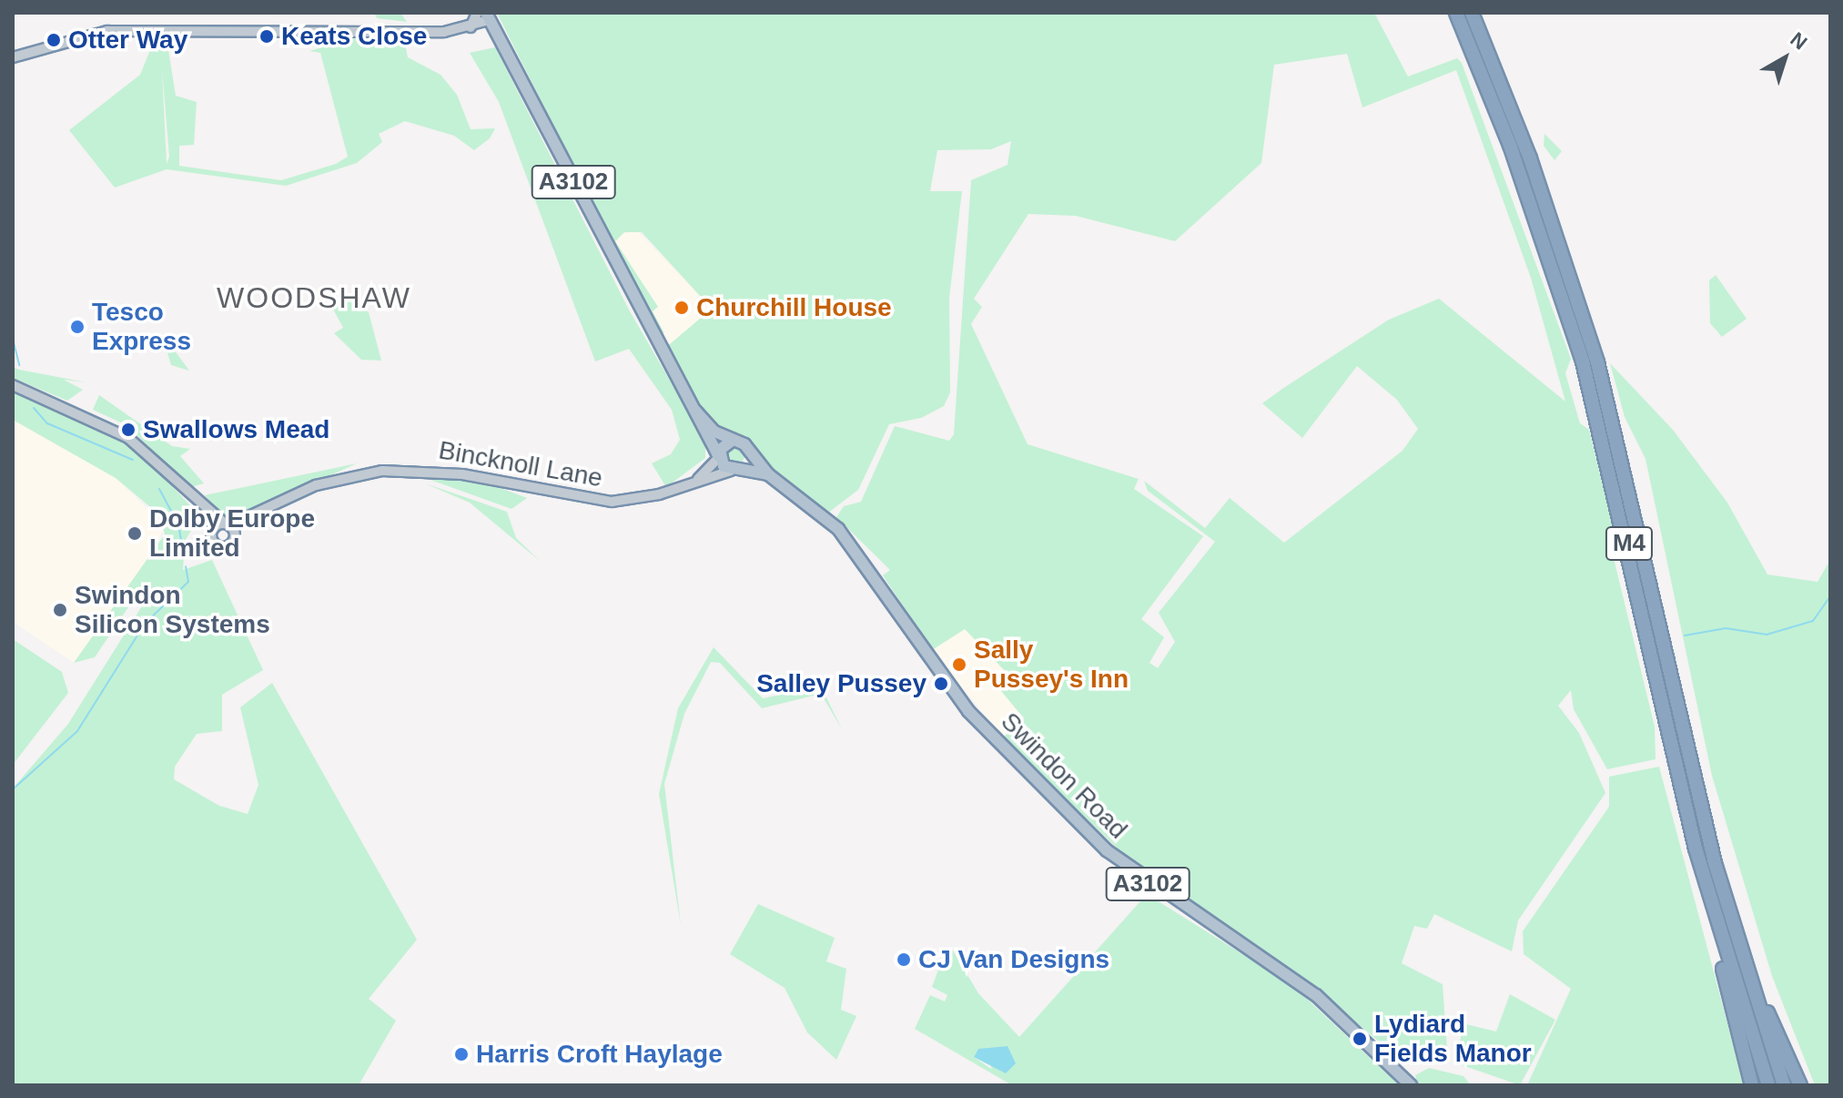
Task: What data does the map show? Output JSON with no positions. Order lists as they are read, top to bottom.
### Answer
{
  "streets": {
    "highway": ["M4"],
    "main road": ["A3102", "Swindon Road"],
    "street": ["Bincknoll Lane"]
  },
  "crossings": [
    ["A3102", "Bincknoll Lane"],
    ["A3102", "Swindon Road"],
    ["Bincknoll Lane", "Swindon Road"]
  ],
  "districts": ["WOODSHAW"],
  "places": [
    "Keats Close",
    "Otter Way",
    "Churchill House",
    "Tesco Express",
    "Swallows Mead",
    "Dolby Europe Limited",
    "Swindon Silicon Systems",
    "Sally Pussey's Inn",
    "Salley Pussey",
    "CJ Van Designs",
    "Lydiard Fields Manor",
    "Harris Croft Haylage"
  ],
  "north": "top right"
}
